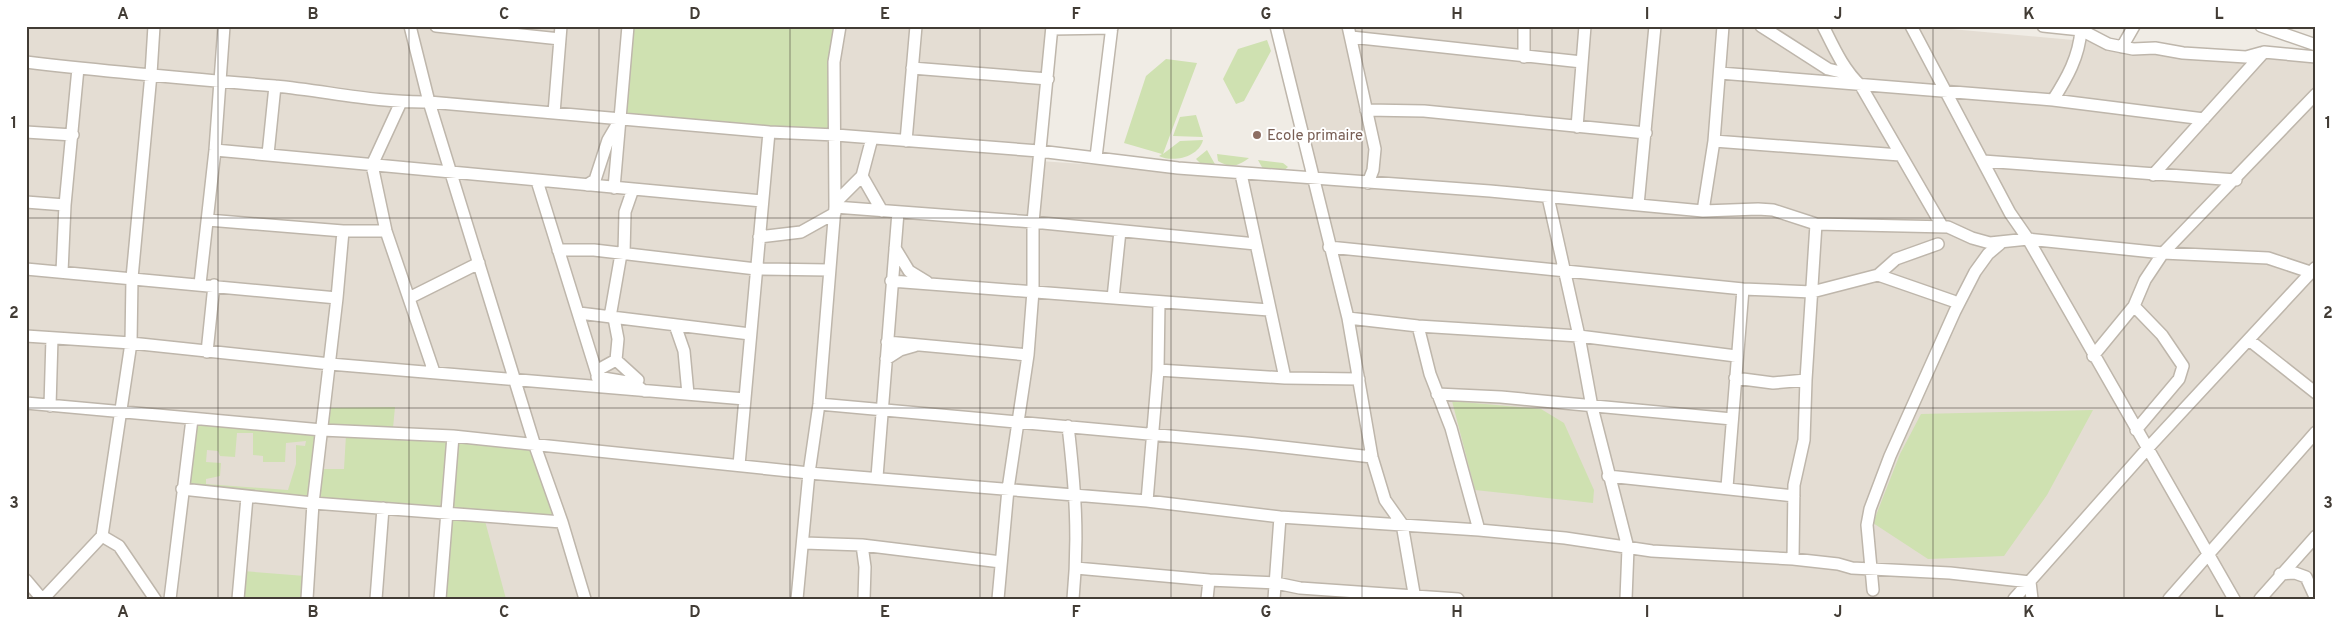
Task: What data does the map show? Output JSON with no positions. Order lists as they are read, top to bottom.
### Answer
{
  "places": ["Ecole primaire"],
  "grid": {
    "columns": [
      "A",
      "B",
      "C",
      "D",
      "E",
      "F",
      "G",
      "H",
      "I",
      "J",
      "K",
      "L"
    ],
    "rows": ["1", "2", "3"]
  }
}
